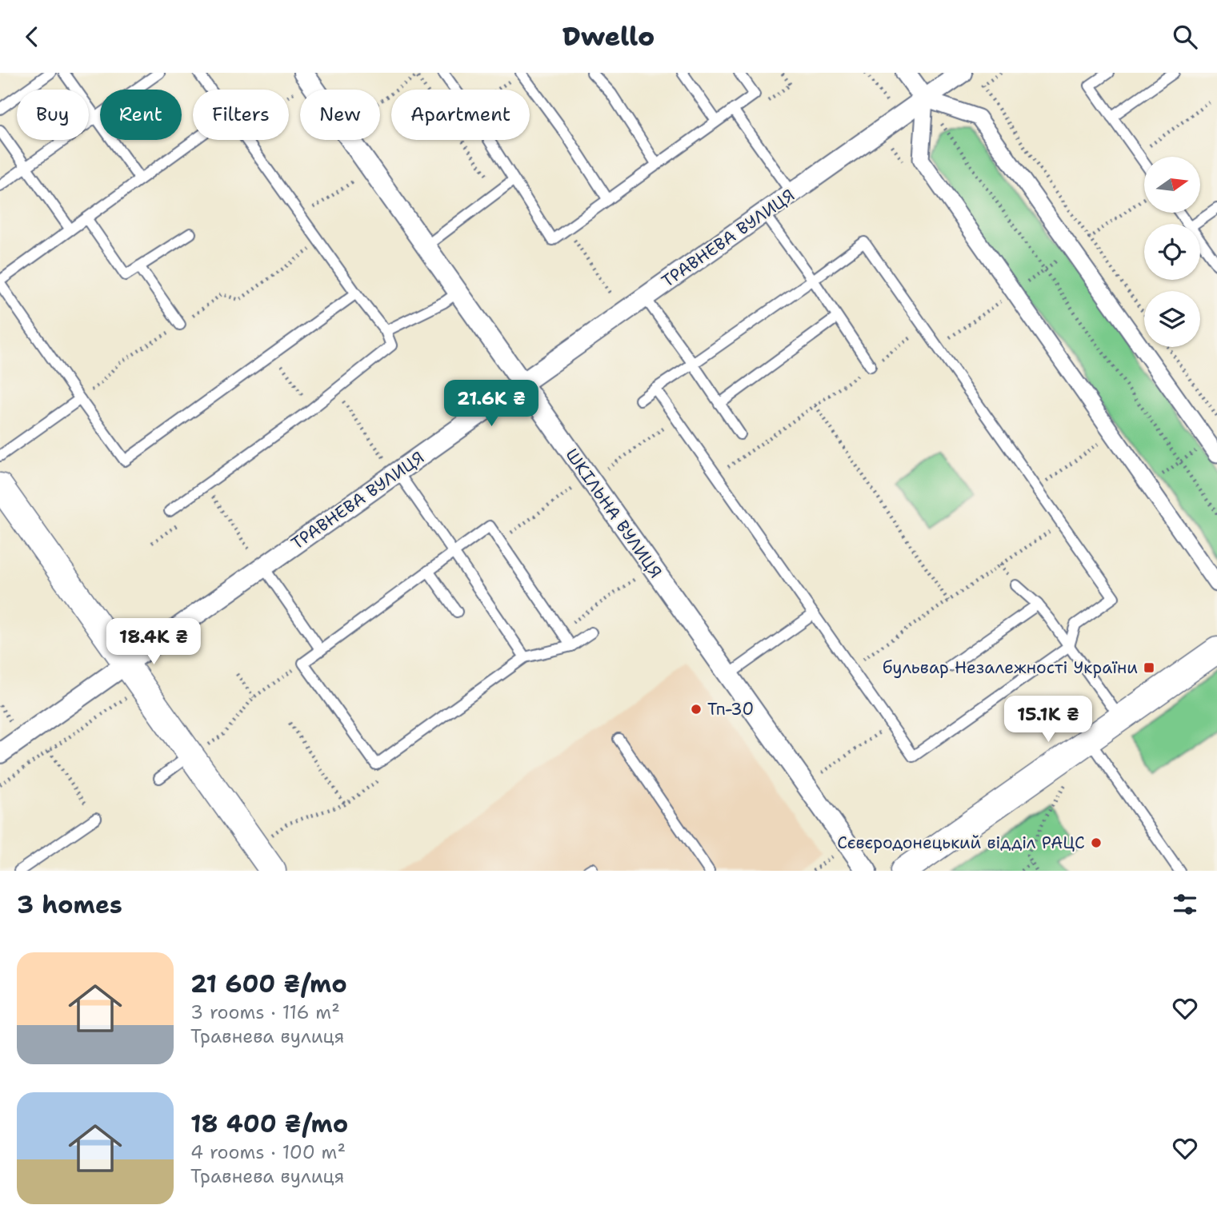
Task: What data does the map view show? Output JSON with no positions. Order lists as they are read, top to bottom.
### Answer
{
  "streets": {
    "street": ["ТРАВНЕВА ВУЛИЦЯ", "ШКІЛЬНА ВУЛИЦЯ"]
  },
  "crossings": [
    ["ТРАВНЕВА ВУЛИЦЯ", "ШКІЛЬНА ВУЛИЦЯ"]
  ],
  "places": {
    "transit": ["бульвар Незалежності України"],
    "other": ["Тп-30", "Сєвєродонецький відділ РАЦС"]
  },
  "north": "right",
  "page": {
    "header": "Dwello",
    "chip": [
      "Buy",
      "Rent",
      "Filters",
      "New",
      "Apartment"
    ],
    "price": ["21.6K ₴", "18.4K ₴", "15.1K ₴"],
    "heading": "3 homes",
    "list": [
      {
        "name": "21 600 ₴/mo",
        "note": "3 rooms · 116 m² · Травнева вулиця"
      },
      {
        "name": "18 400 ₴/mo",
        "note": "4 rooms · 100 m² · Травнева вулиця"
      }
    ]
  }
}
